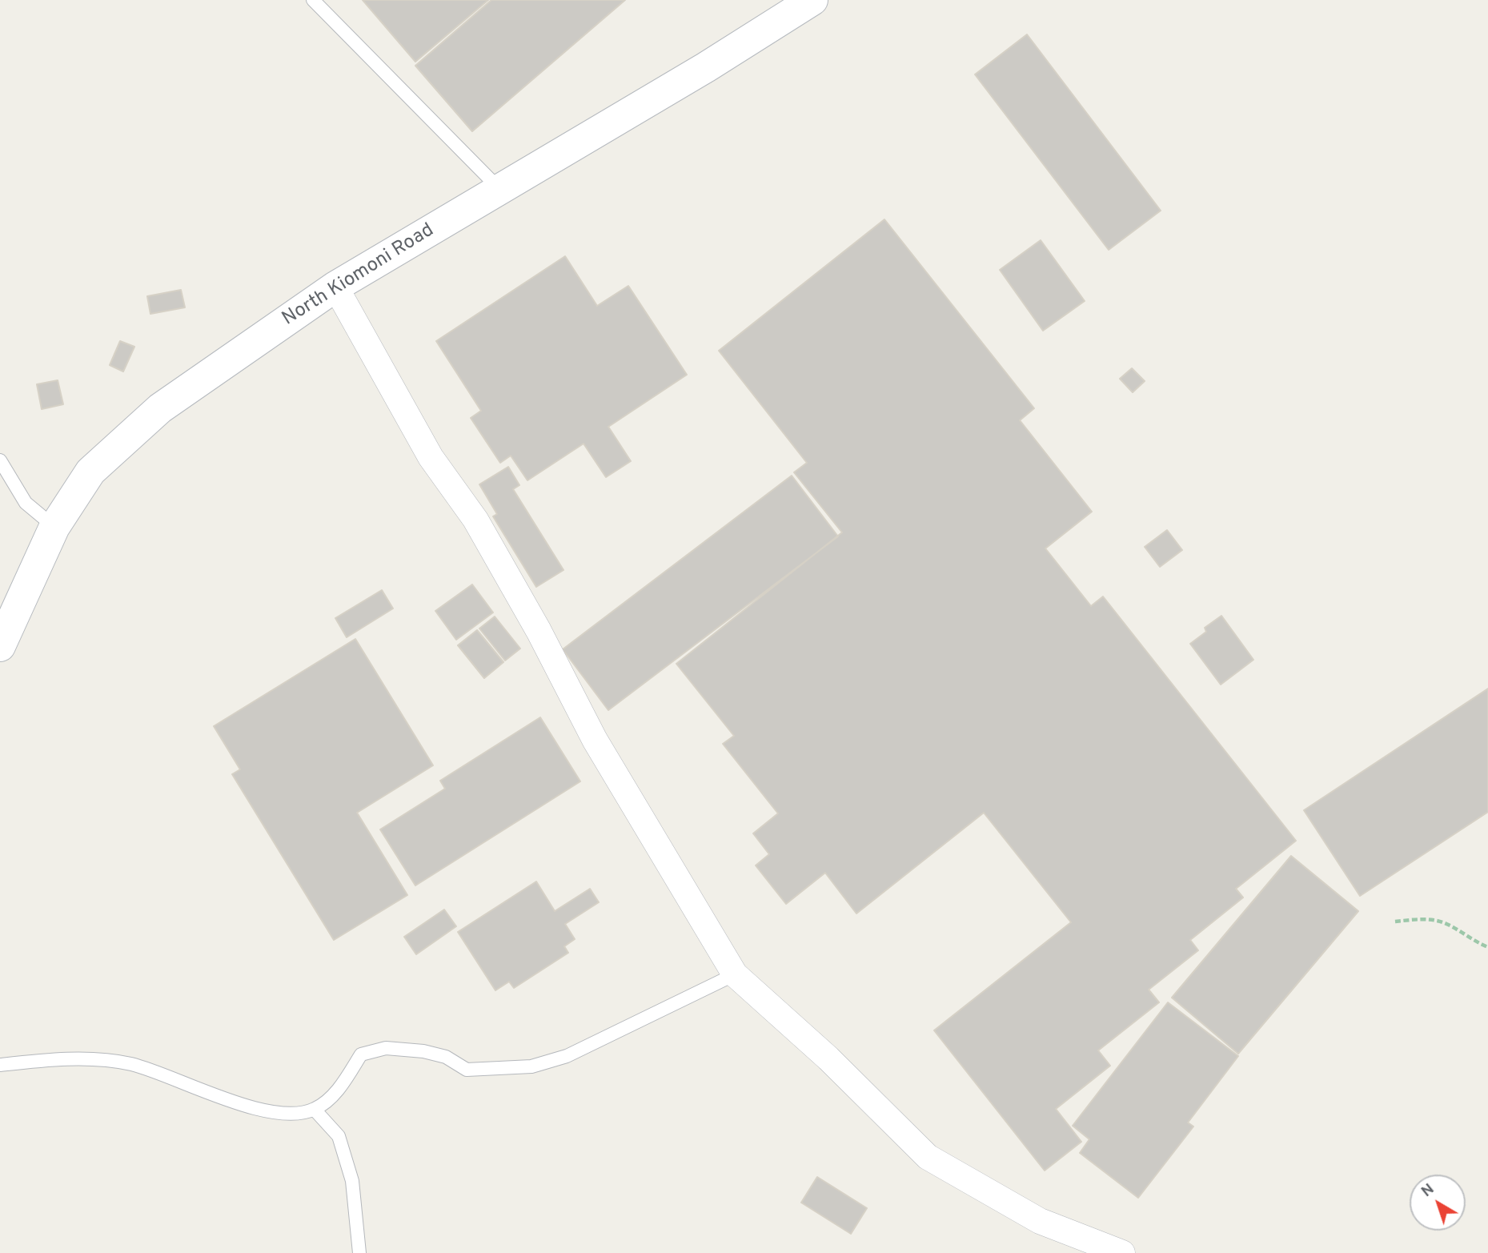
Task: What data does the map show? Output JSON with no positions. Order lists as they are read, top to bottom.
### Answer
{
  "streets": {
    "main road": ["North Kiomoni Road"]
  },
  "north": "top left"
}
